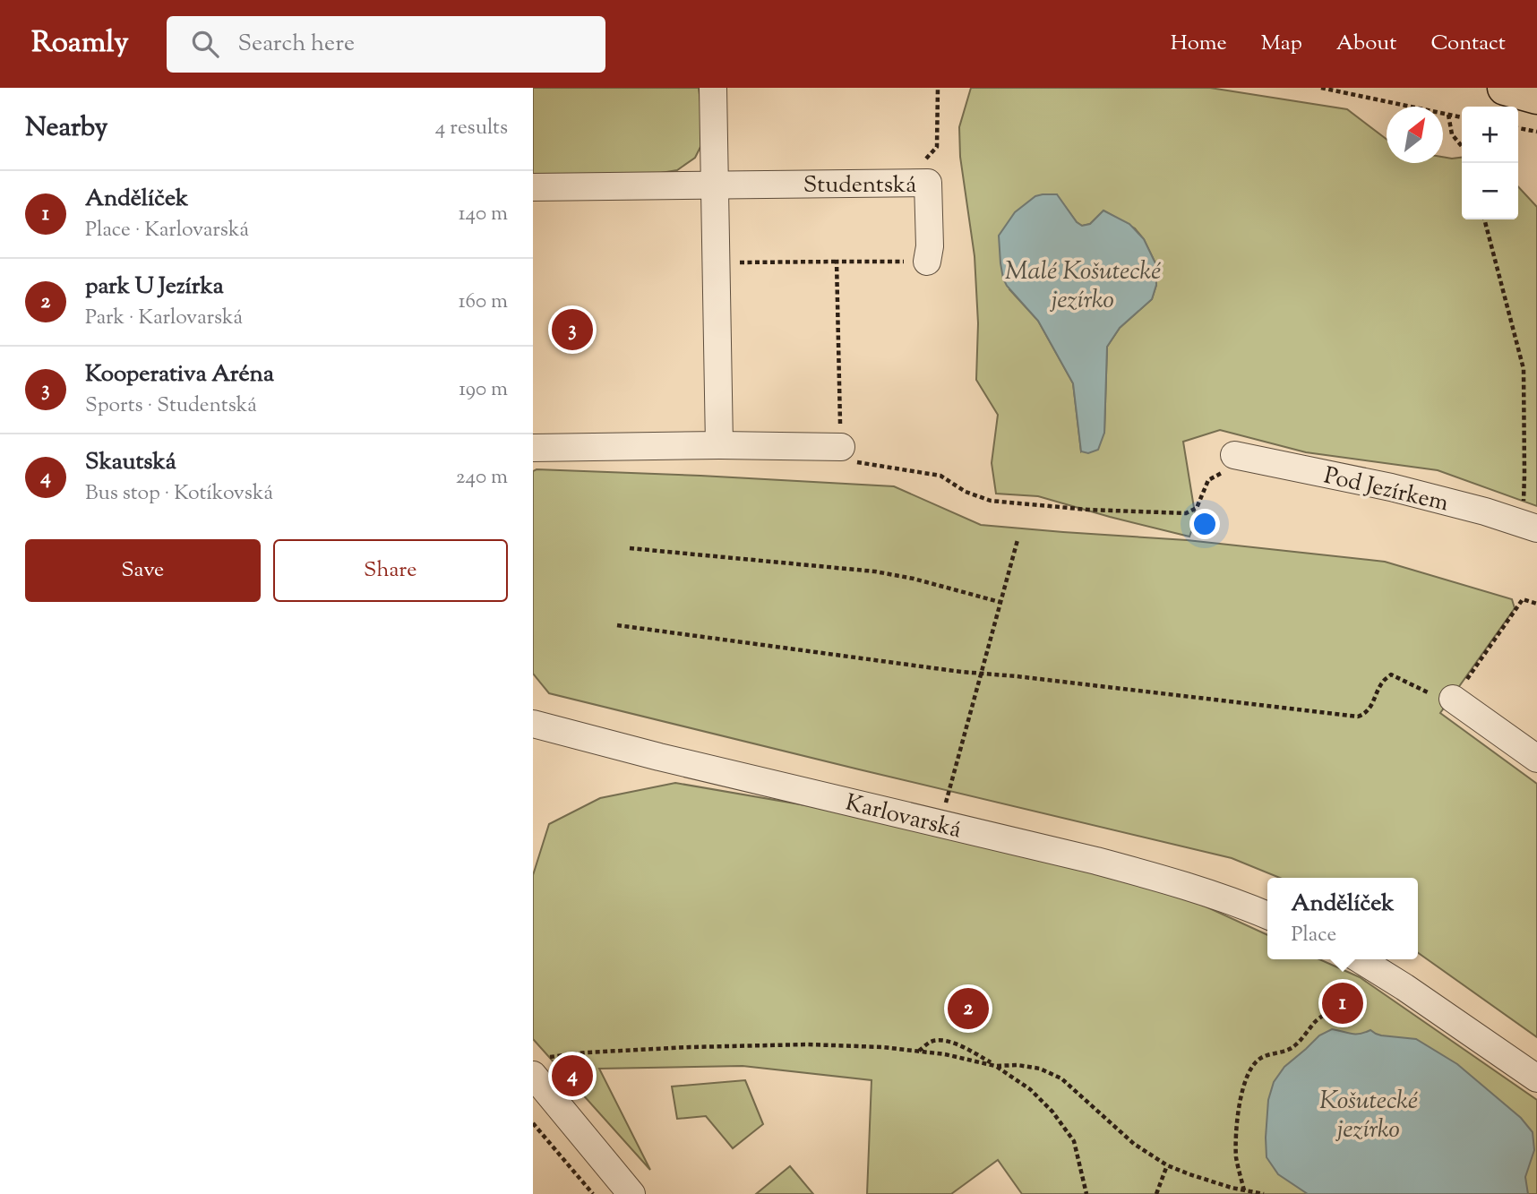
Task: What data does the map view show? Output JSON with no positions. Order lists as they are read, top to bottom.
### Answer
{
  "streets": {
    "street": ["Studentská", "Pod Jezírkem", "Karlovarská"]
  },
  "water": ["Malé Košutecké jezírko", "Košutecké jezírko"],
  "north": "top right",
  "page": {
    "header": "Roamly",
    "search": "Search here",
    "nav": [
      "Home",
      "Map",
      "About",
      "Contact"
    ],
    "heading": ["Nearby", "4 results"],
    "map_buttons": ["+", "−"],
    "list": [
      {
        "mark": "1",
        "name": "Andělíček",
        "note": "Place · Karlovarská",
        "value": "140 m"
      },
      {
        "mark": "2",
        "name": "park U Jezírka",
        "note": "Park · Karlovarská",
        "value": "160 m"
      },
      {
        "mark": "3",
        "name": "Kooperativa Aréna",
        "note": "Sports · Studentská",
        "value": "190 m"
      },
      {
        "mark": "4",
        "name": "Skautská",
        "note": "Bus stop · Kotíkovská",
        "value": "240 m"
      }
    ],
    "pins": [
      "3",
      "1",
      "2",
      "4"
    ],
    "buttons": ["Save", "Share"],
    "popup": ["Andělíček", "Place"]
  }
}
